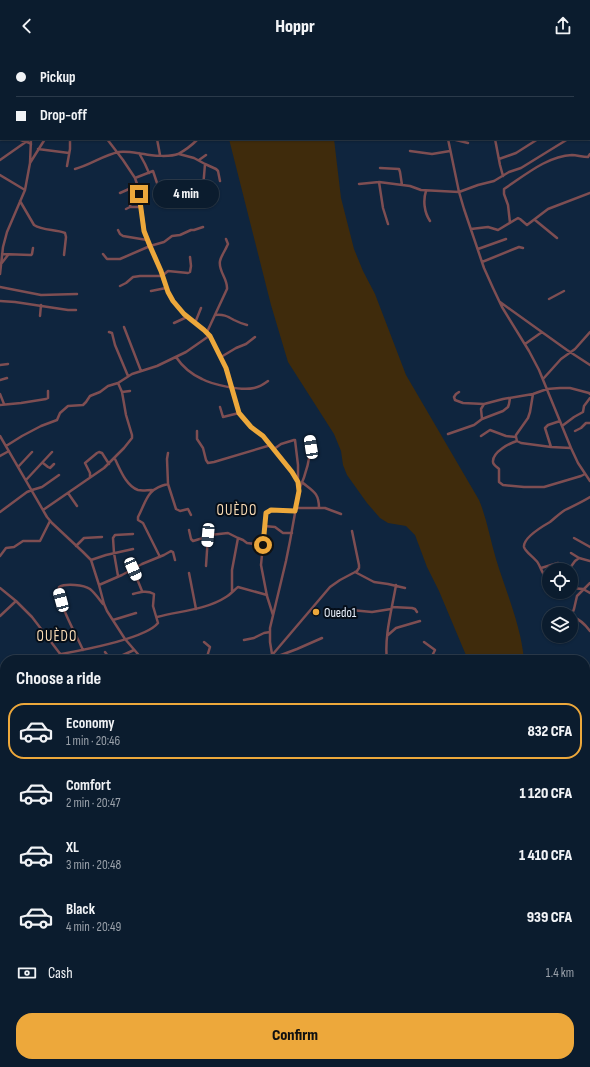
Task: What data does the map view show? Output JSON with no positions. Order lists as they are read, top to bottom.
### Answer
{
  "districts": ["OUÈDO", "OUÈDO"],
  "places": ["Ouedo1"],
  "page": {
    "header": "Hoppr",
    "banner": ["Pickup", "Drop-off"],
    "bubble": "4 min",
    "heading": "Choose a ride",
    "list": [
      {
        "name": "Economy",
        "note": "1 min · 20:46",
        "value": "832 CFA"
      },
      {
        "name": "Comfort",
        "note": "2 min · 20:47",
        "value": "1 120 CFA"
      },
      {
        "name": "XL",
        "note": "3 min · 20:48",
        "value": "1 410 CFA"
      },
      {
        "name": "Black",
        "note": "4 min · 20:49",
        "value": "939 CFA"
      }
    ],
    "pay": ["Cash", "1.4 km"],
    "buttons": "Confirm"
  }
}
